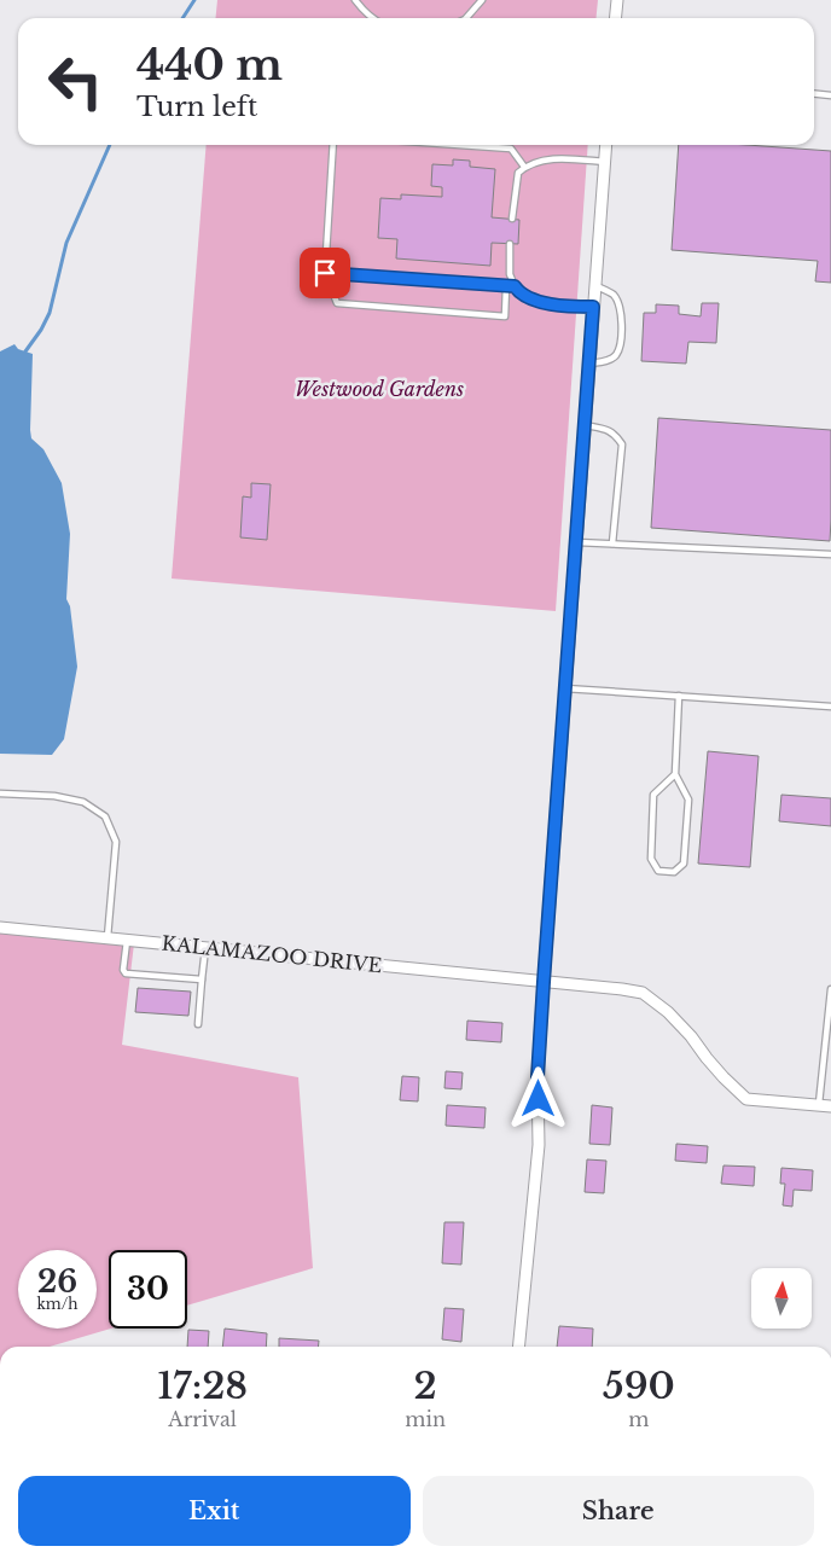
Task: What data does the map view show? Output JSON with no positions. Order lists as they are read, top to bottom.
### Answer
{
  "streets": {
    "street": ["KALAMAZOO DRIVE"]
  },
  "parks": ["Westwood Gardens"],
  "north": "top",
  "page": {
    "turn": ["440 m", "Turn left"],
    "speed": "26 km/h",
    "limit": "30",
    "eta": [
      "17:28",
      "Arrival",
      "2",
      "min",
      "590",
      "m"
    ],
    "buttons": ["Exit", "Share"]
  }
}
